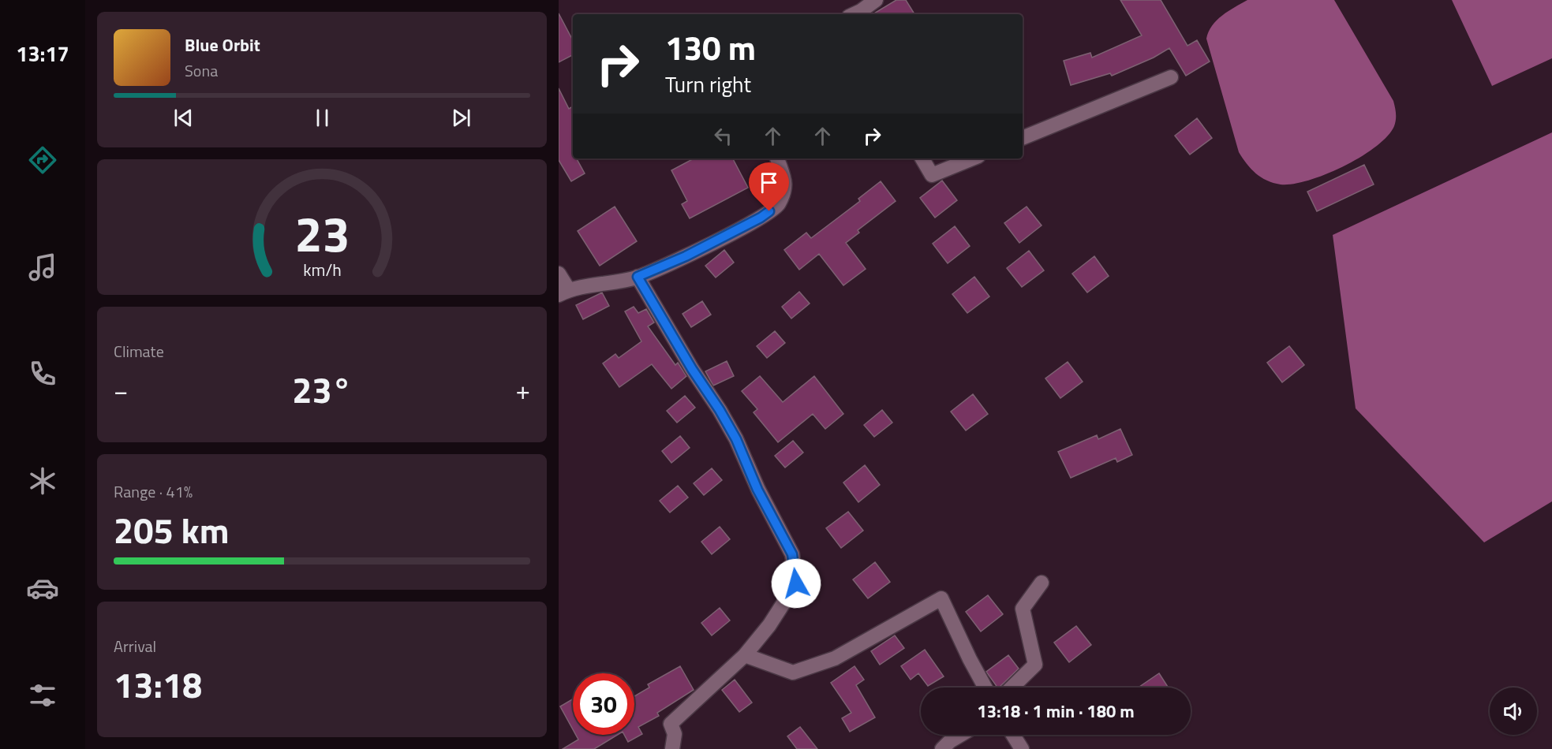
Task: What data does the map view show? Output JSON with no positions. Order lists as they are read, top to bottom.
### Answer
{
  "page": {
    "tabs": "13:17",
    "turn": ["130 m", "Turn right"],
    "song": ["Blue Orbit", "Sona"],
    "tile": [
      "Climate",
      ["Range · 41%", "205 km"],
      ["Arrival", "13:18"]
    ],
    "heat": ["−", "23°", "+"],
    "limit": "30",
    "trip": "13:18 · 1 min · 180 m",
    "gauge": ["23", "km/h"]
  }
}
